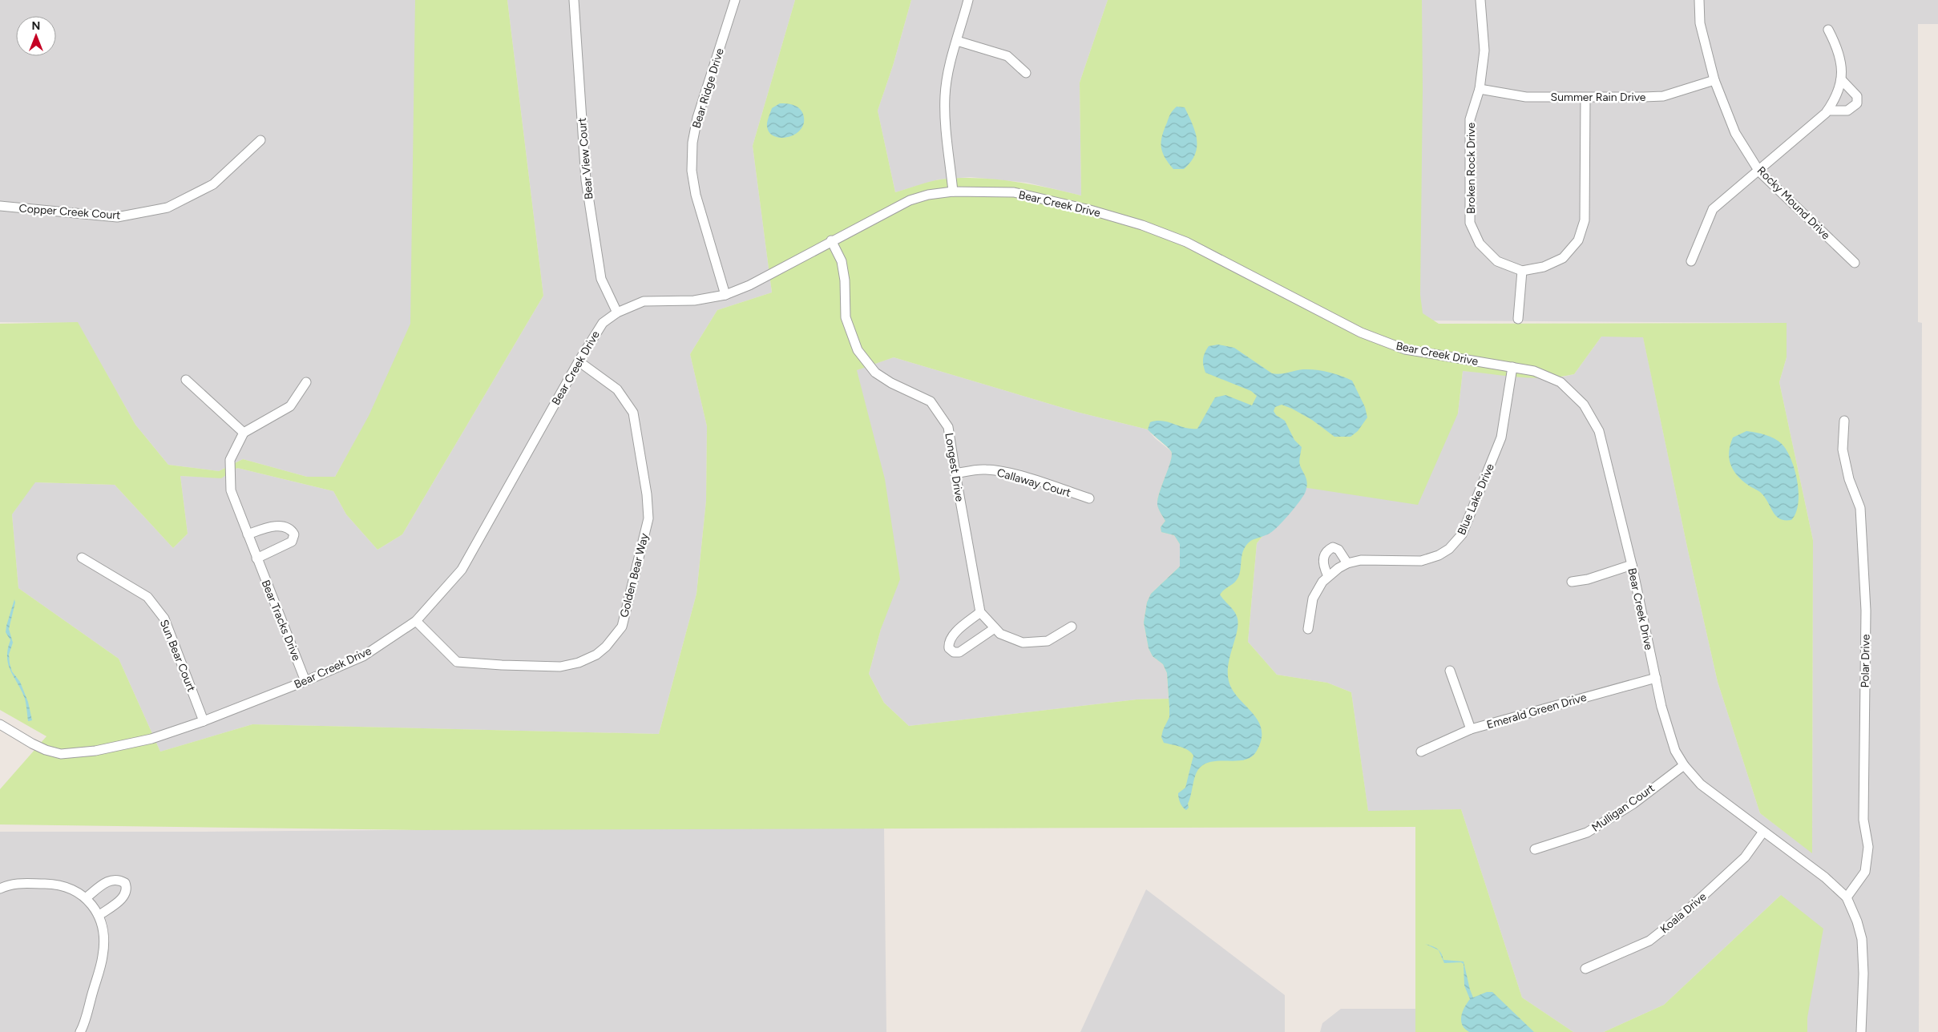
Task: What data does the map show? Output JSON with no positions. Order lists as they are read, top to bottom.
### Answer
{
  "streets": {
    "street": [
      "Bear Ridge Drive",
      "Summer Rain Drive",
      "Bear View Court",
      "Broken Rock Drive",
      "Rocky Mound Drive",
      "Bear Creek Drive",
      "Copper Creek Court",
      "Longest Drive",
      "Callaway Court",
      "Blue Lake Drive",
      "Golden Bear Way",
      "Bear Tracks Drive",
      "Sun Bear Court",
      "Polar Drive",
      "Emerald Green Drive",
      "Mulligan Court",
      "Koala Drive"
    ]
  },
  "crossings": [
    ["Bear Ridge Drive", "Bear Creek Drive"],
    ["Summer Rain Drive", "Broken Rock Drive"],
    ["Summer Rain Drive", "Rocky Mound Drive"],
    ["Bear View Court", "Bear Creek Drive"],
    ["Bear Creek Drive", "Longest Drive"],
    ["Bear Creek Drive", "Blue Lake Drive"],
    ["Bear Creek Drive", "Golden Bear Way"],
    ["Bear Creek Drive", "Bear Tracks Drive"],
    ["Bear Creek Drive", "Sun Bear Court"],
    ["Bear Creek Drive", "Polar Drive"],
    ["Bear Creek Drive", "Emerald Green Drive"],
    ["Bear Creek Drive", "Mulligan Court"],
    ["Bear Creek Drive", "Koala Drive"],
    ["Longest Drive", "Callaway Court"]
  ],
  "north": "top"
}
